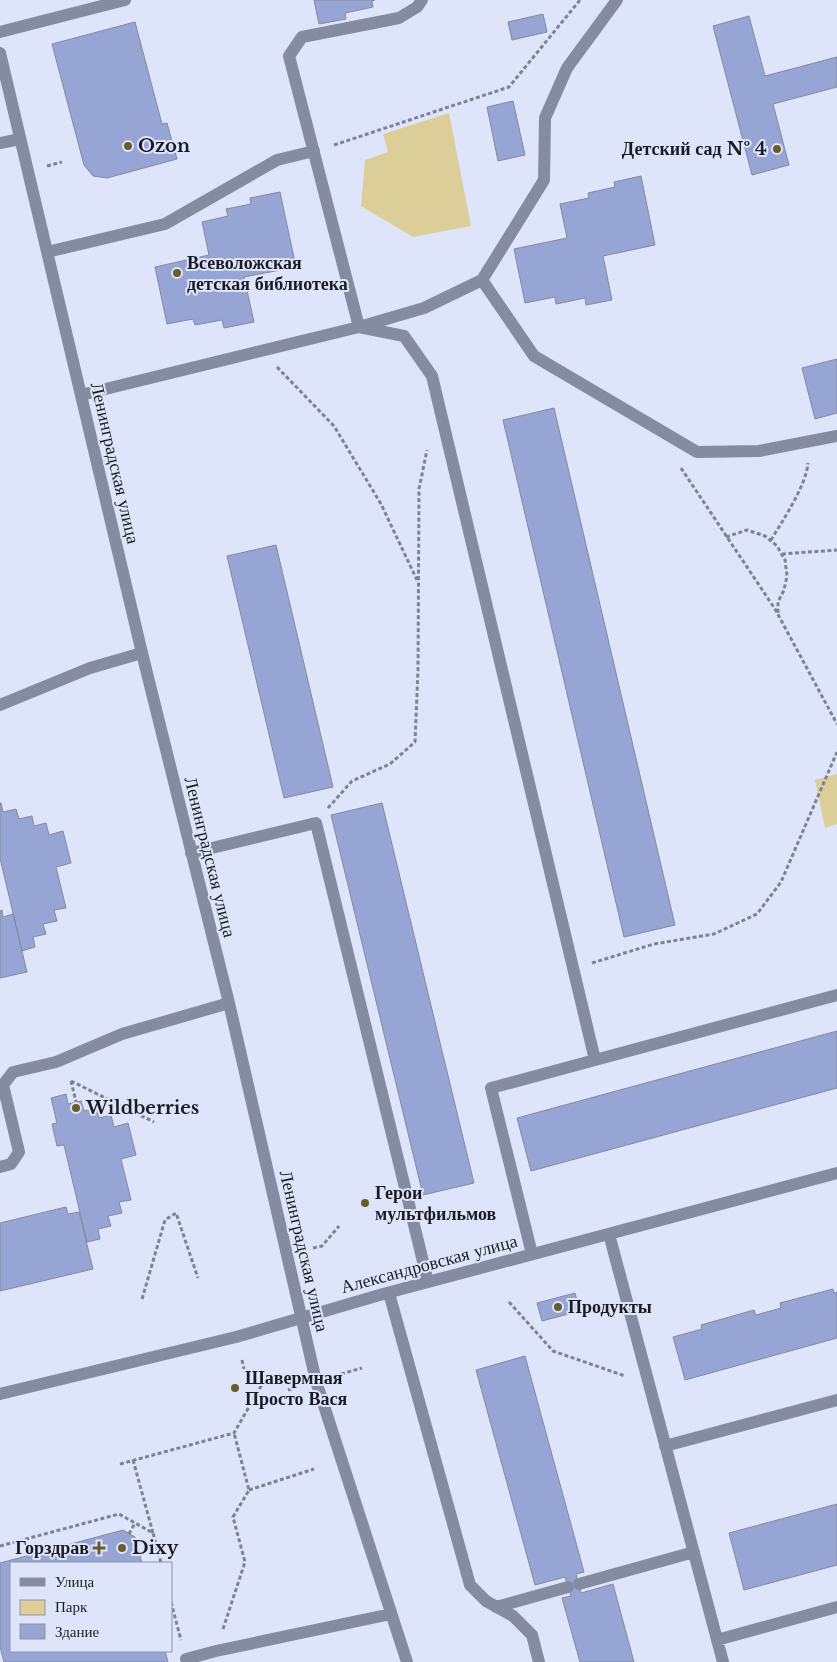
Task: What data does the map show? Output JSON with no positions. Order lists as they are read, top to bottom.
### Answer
{
  "streets": {
    "street": ["Ленинградская улица", "Александровская улица"]
  },
  "crossings": [
    ["Ленинградская улица", "Александровская улица"]
  ],
  "places": {
    "other": [
      "Ozon",
      "Детский сад № 4",
      "Всеволожская детская библиотека",
      "Wildberries",
      "Герои мультфильмов",
      "Продукты",
      "Шавермная Просто Вася",
      "Dixy"
    ],
    "health": ["Горздрав"]
  },
  "legend": ["Улица", "Парк", "Здание"]
}
